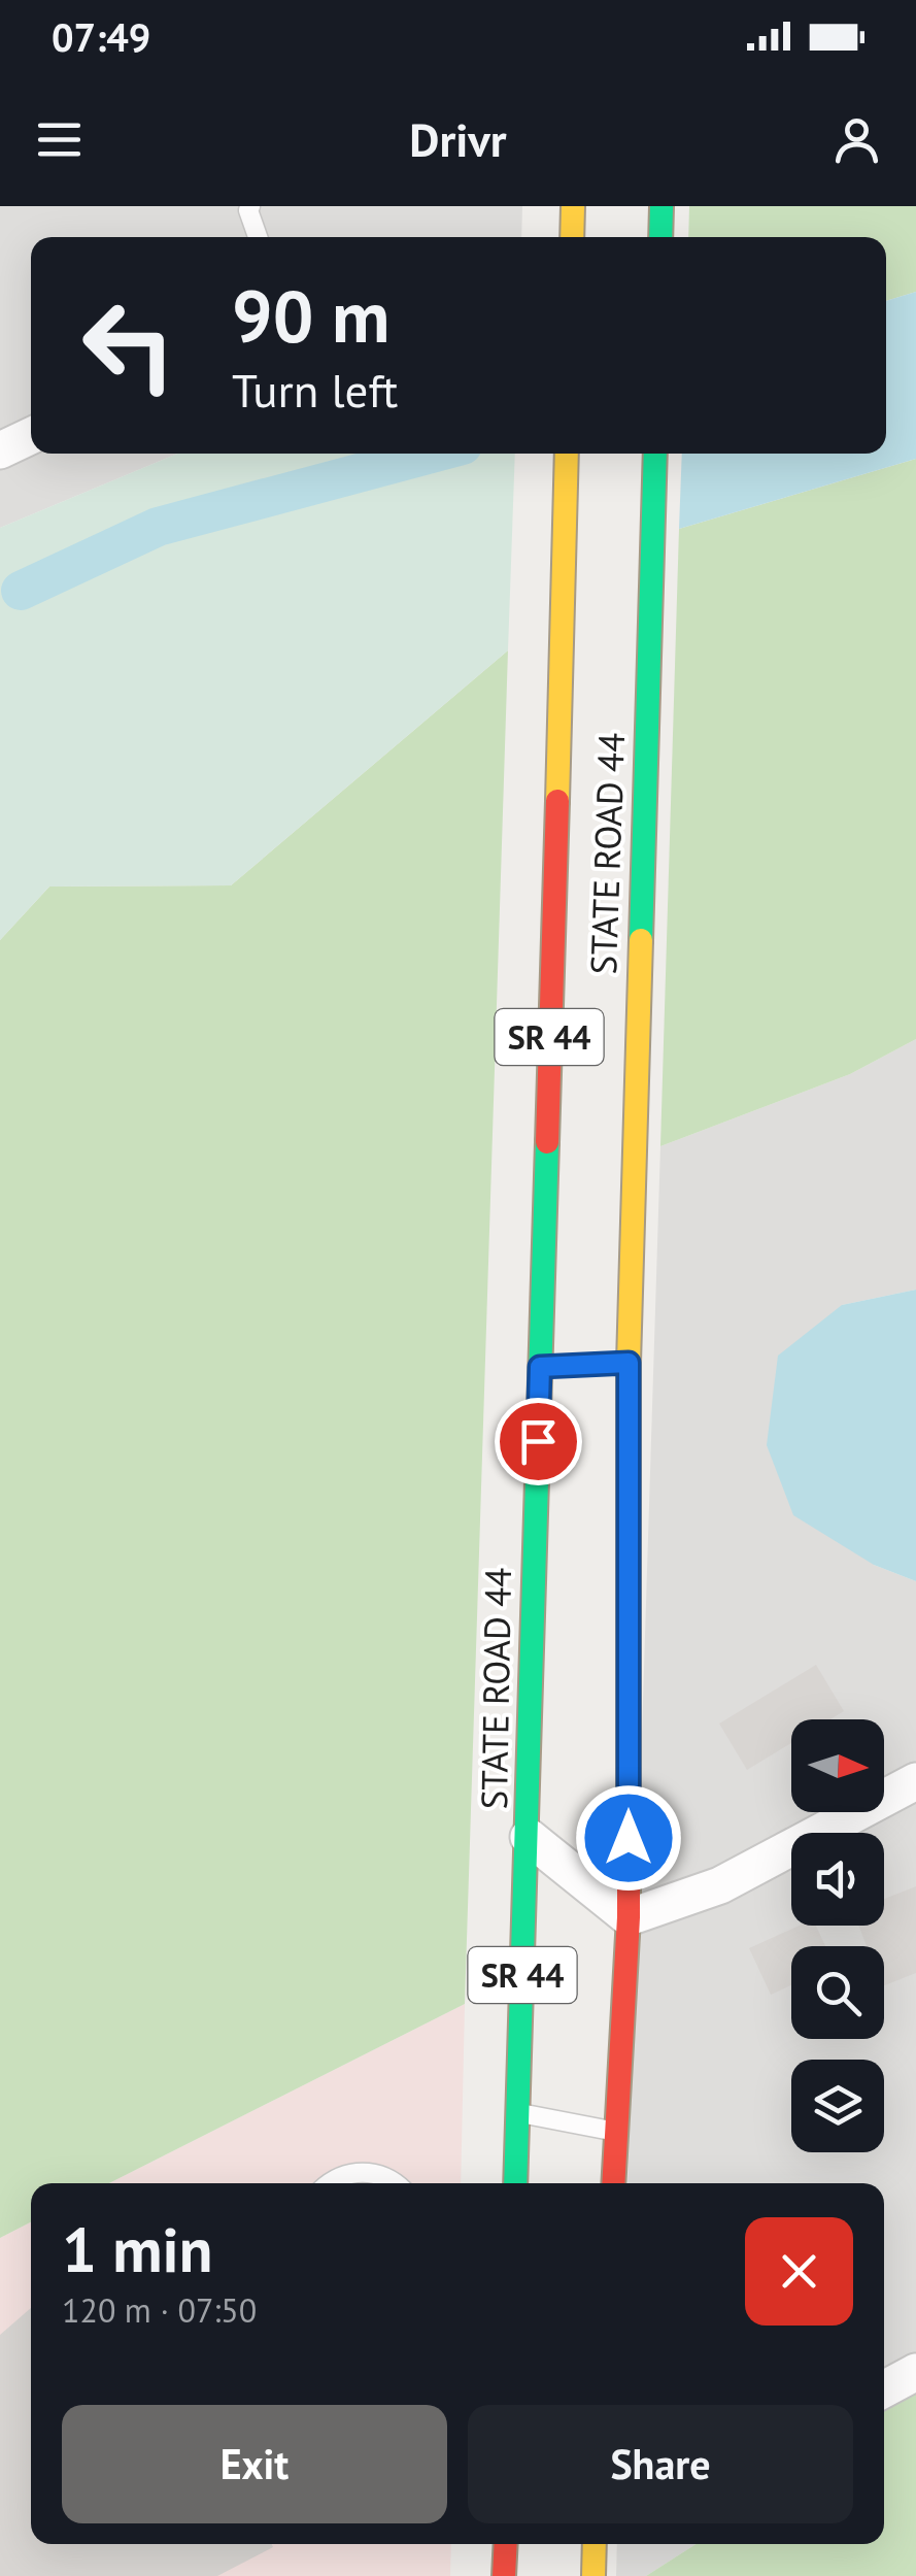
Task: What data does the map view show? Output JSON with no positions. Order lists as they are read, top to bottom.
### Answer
{
  "streets": {
    "main road": ["STATE ROAD 44", "SR 44"]
  },
  "north": "right",
  "page": {
    "status": "07:49",
    "header": "Drivr",
    "turn": ["90 m", "Turn left"],
    "heading": ["1 min", "120 m · 07:50"],
    "buttons": ["Exit", "Share"]
  }
}
